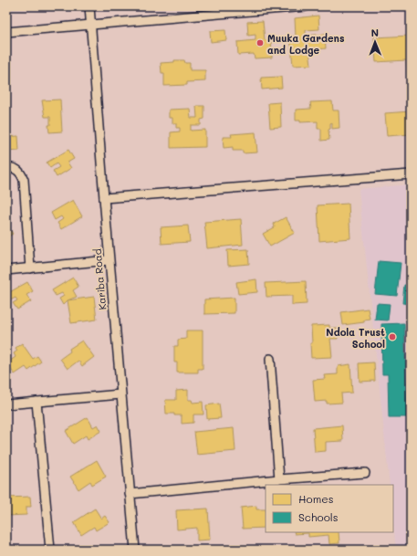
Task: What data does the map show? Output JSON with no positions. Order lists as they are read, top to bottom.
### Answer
{
  "streets": {
    "street": ["Kariba Road"]
  },
  "places": ["Muuka Gardens and Lodge", "Ndola Trust School"],
  "legend": ["Homes", "Schools"],
  "north": "top"
}
